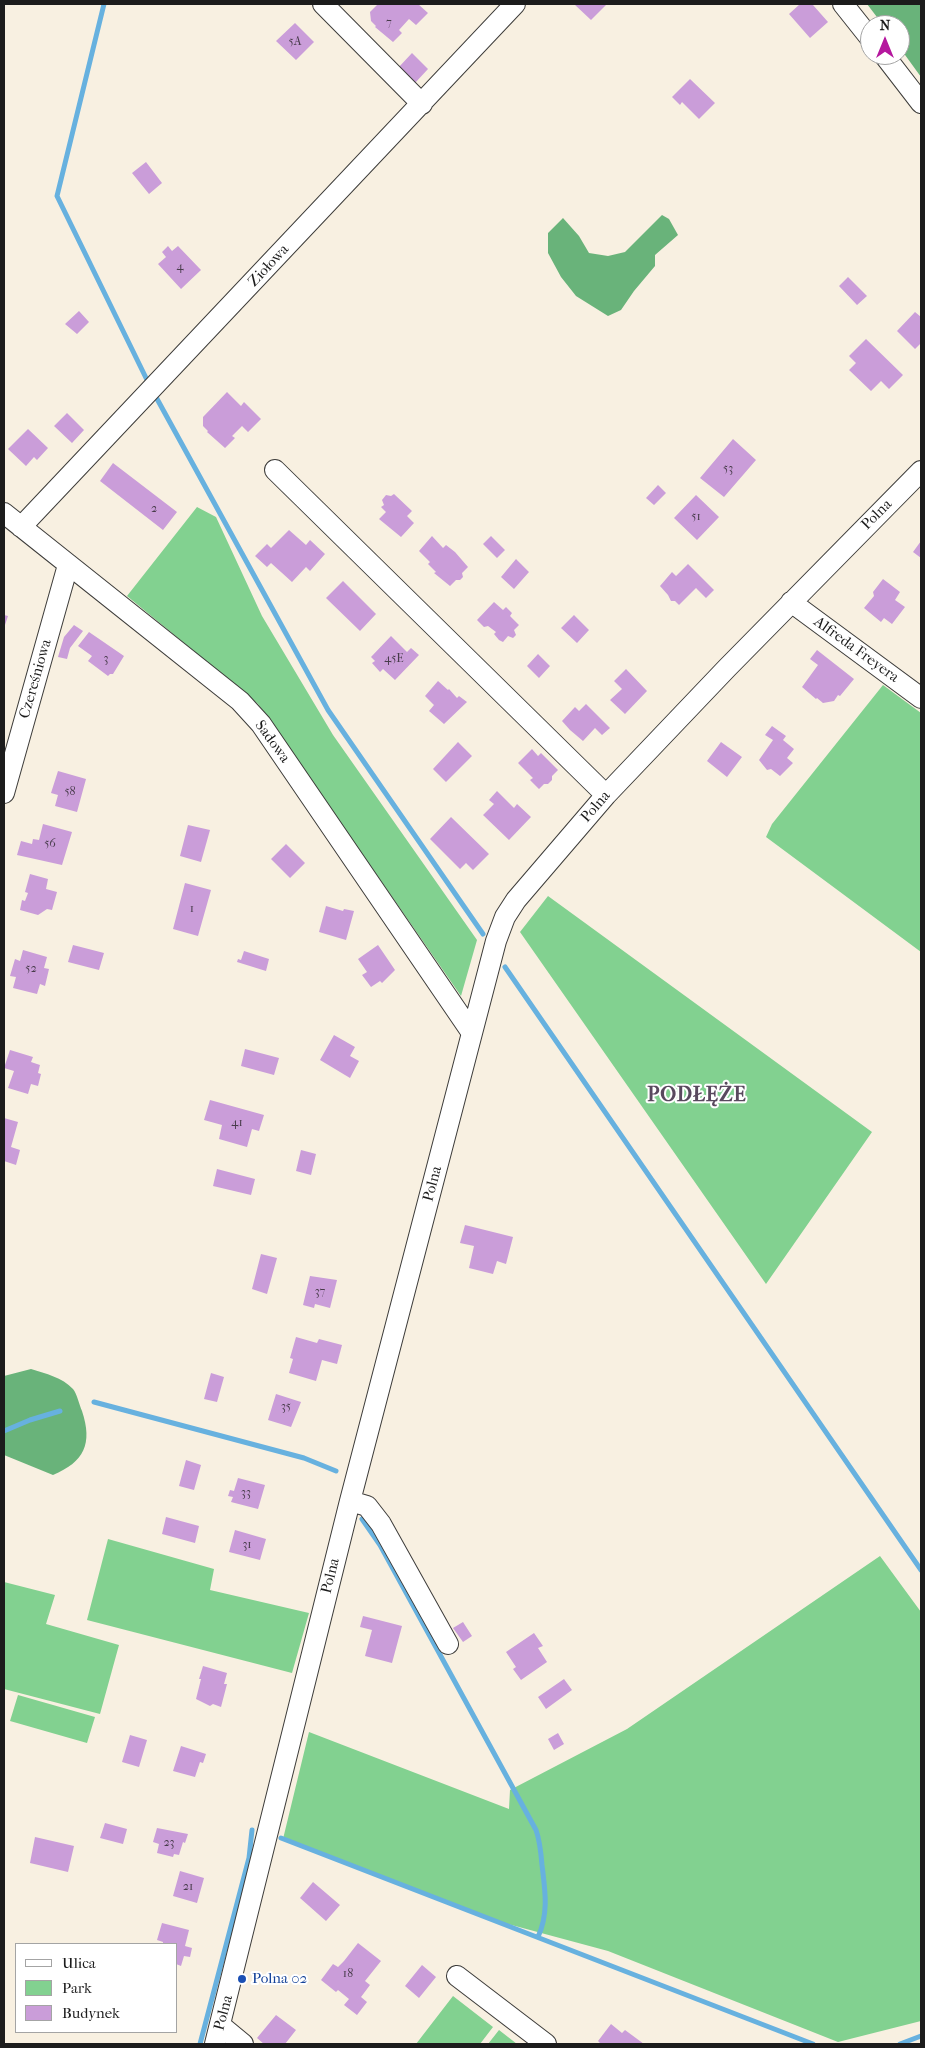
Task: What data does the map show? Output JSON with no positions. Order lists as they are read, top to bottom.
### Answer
{
  "streets": {
    "street": [
      "Ziołowa",
      "Polna",
      "Alfreda Freyera",
      "Czereśniowa",
      "Sadowa"
    ]
  },
  "crossings": [
    ["Ziołowa", "Sadowa"],
    ["Polna", "Alfreda Freyera"],
    ["Polna", "Sadowa"],
    ["Czereśniowa", "Sadowa"]
  ],
  "districts": ["PODŁĘŻE"],
  "places": ["Polna 02"],
  "house_numbers": [
    "7",
    "5A",
    "4",
    "53",
    "2",
    "51",
    "3",
    "45E",
    "58",
    "56",
    "1",
    "52",
    "41",
    "37",
    "35",
    "33",
    "31",
    "23",
    "21",
    "18"
  ],
  "legend": ["Ulica", "Park", "Budynek"],
  "north": "top"
}
